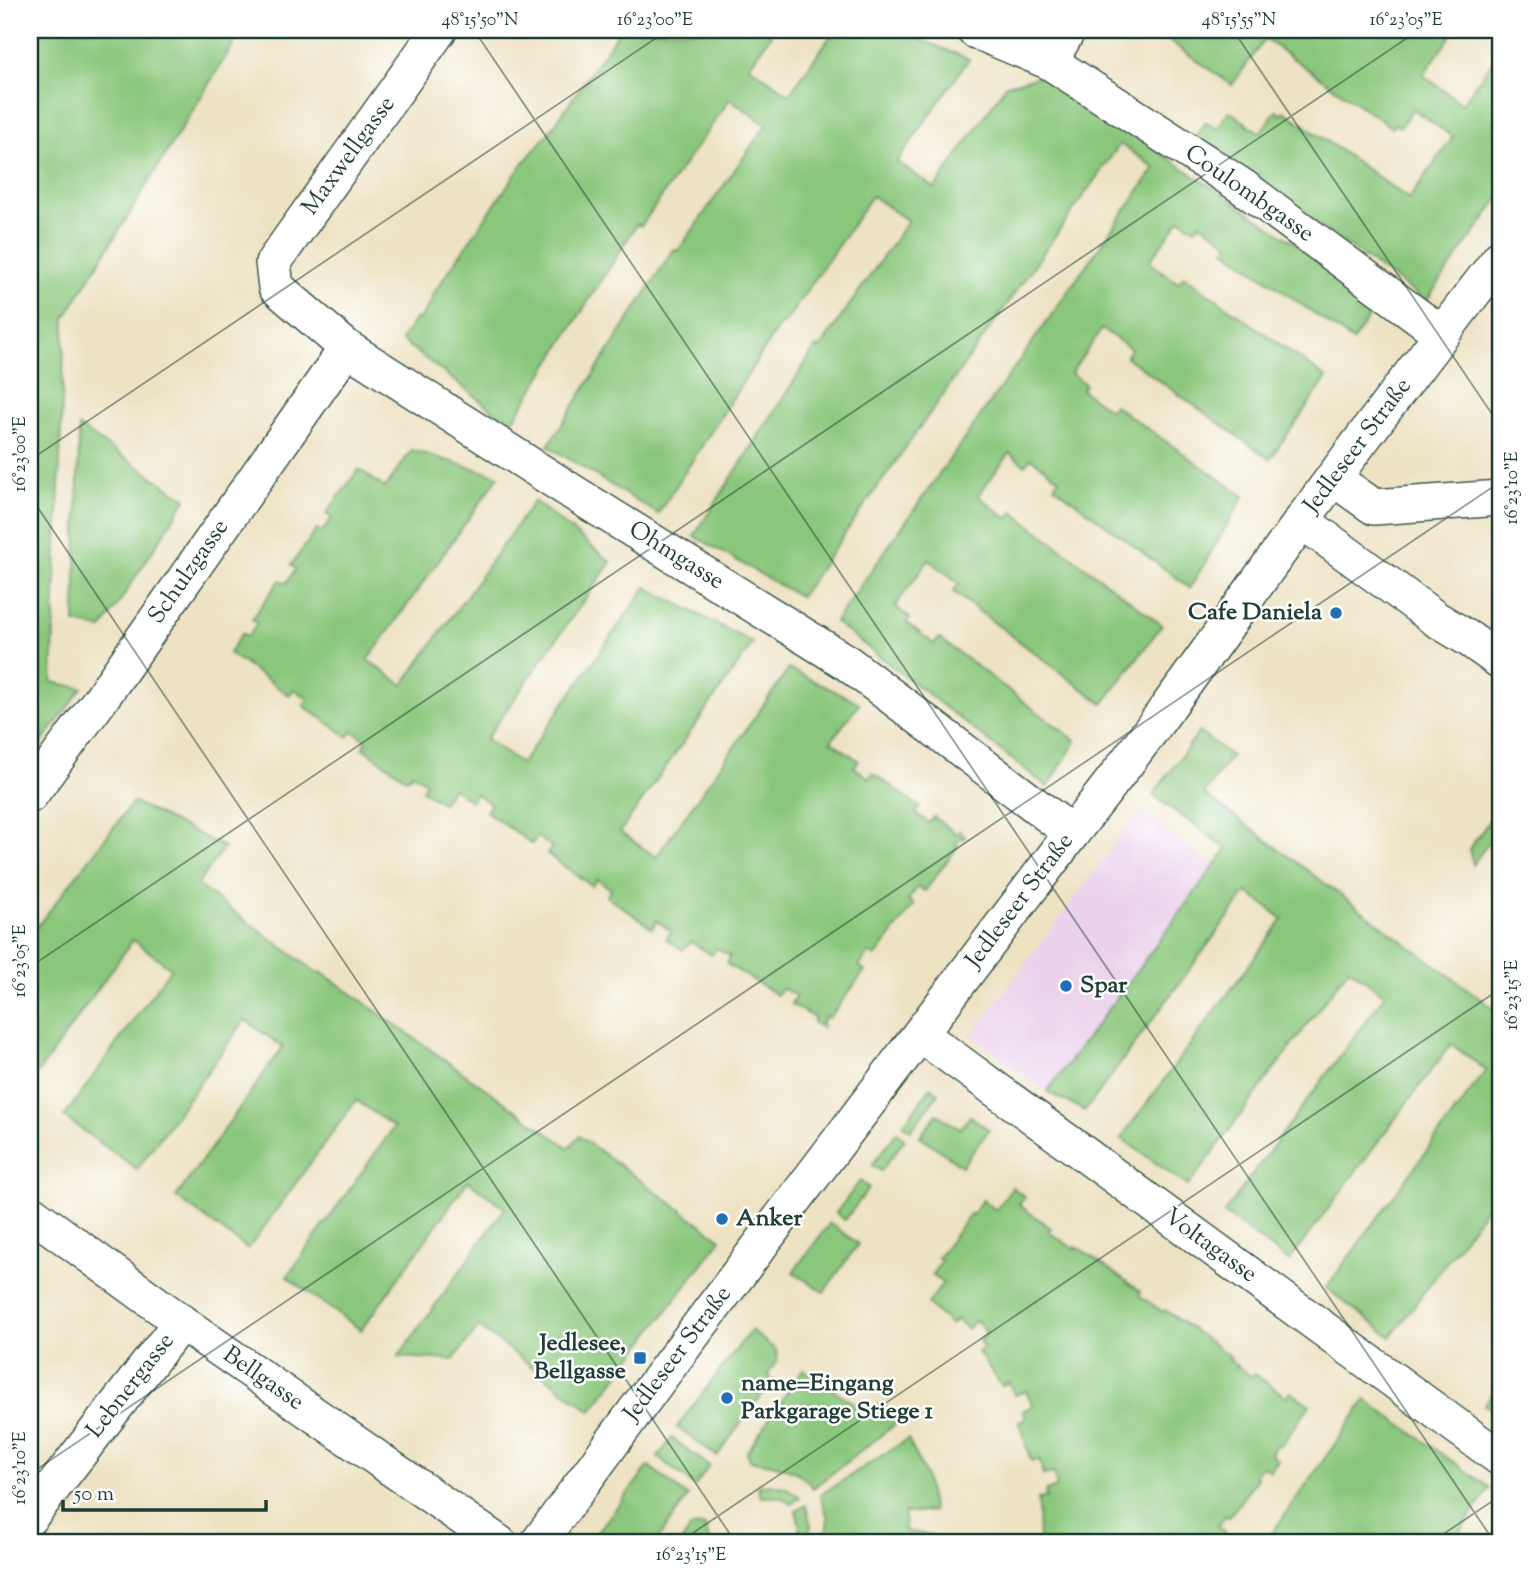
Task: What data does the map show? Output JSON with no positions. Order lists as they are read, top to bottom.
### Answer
{
  "streets": {
    "street": [
      "Maxwellgasse",
      "Coulombgasse",
      "Jedleseer Straße",
      "Ohmgasse",
      "Schulzgasse",
      "Voltagasse",
      "Bellgasse",
      "Lebnergasse"
    ]
  },
  "crossings": [
    ["Maxwellgasse", "Ohmgasse"],
    ["Coulombgasse", "Jedleseer Straße"],
    ["Jedleseer Straße", "Ohmgasse"],
    ["Jedleseer Straße", "Voltagasse"],
    ["Ohmgasse", "Schulzgasse"],
    ["Bellgasse", "Lebnergasse"]
  ],
  "places": {
    "other": [
      "Cafe Daniela",
      "Spar",
      "Anker",
      "name=Eingang Parkgarage Stiege 1"
    ],
    "transit": ["Jedlesee, Bellgasse"]
  },
  "scale_bar": "50 m",
  "coordinates": [
    "48°15'50\"N",
    "16°23'00\"E",
    "48°15'55\"N",
    "16°23'05\"E",
    "16°23'10\"E",
    "16°23'15\"E"
  ]
}
